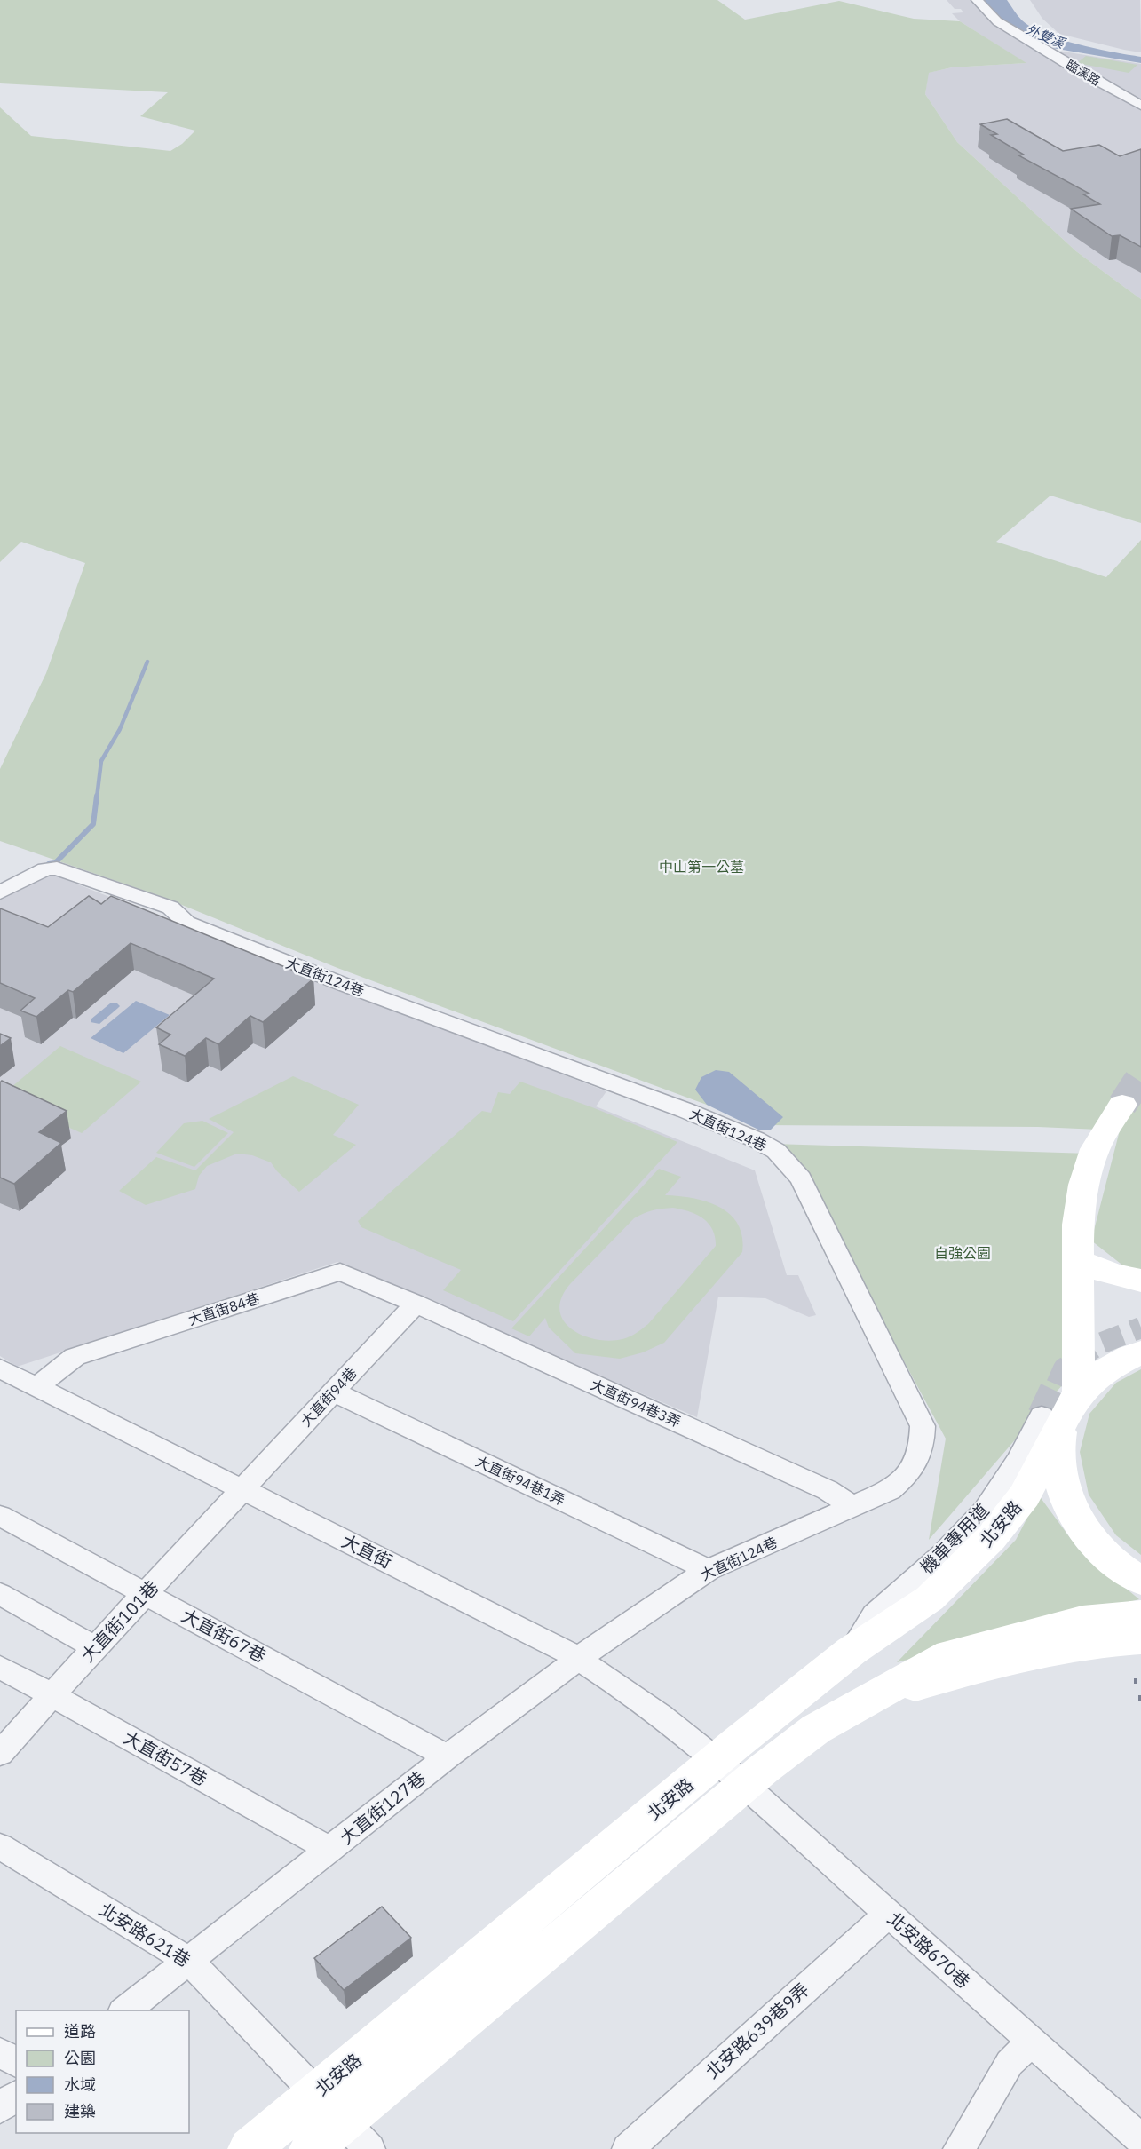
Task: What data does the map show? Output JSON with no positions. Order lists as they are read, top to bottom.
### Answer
{
  "streets": {
    "main road": ["北安路"],
    "street": [
      "臨溪路",
      "大直街124巷",
      "大直街84巷",
      "大直街94巷",
      "大直街94巷3弄",
      "大直街94巷1弄",
      "大直街",
      "大直街101巷",
      "大直街67巷",
      "大直街57巷",
      "大直街127巷",
      "北安路621巷",
      "北安路670巷",
      "北安路639巷9弄"
    ]
  },
  "crossings": [
    ["大直街124巷", "大直街94巷3弄"],
    ["大直街124巷", "大直街94巷1弄"],
    ["大直街124巷", "大直街"],
    ["大直街124巷", "大直街127巷"],
    ["大直街84巷", "大直街94巷"],
    ["大直街84巷", "大直街94巷3弄"],
    ["大直街84巷", "大直街"],
    ["大直街94巷", "大直街94巷3弄"],
    ["大直街94巷", "大直街94巷1弄"],
    ["大直街94巷", "大直街"],
    ["大直街94巷", "大直街101巷"],
    ["北安路", "大直街"],
    ["北安路", "北安路621巷"],
    ["北安路", "北安路670巷"],
    ["大直街", "大直街101巷"],
    ["大直街", "大直街127巷"],
    ["大直街", "北安路670巷"],
    ["大直街101巷", "大直街67巷"],
    ["大直街101巷", "大直街57巷"],
    ["大直街67巷", "大直街127巷"],
    ["大直街57巷", "大直街127巷"],
    ["大直街127巷", "北安路621巷"],
    ["北安路670巷", "北安路639巷9弄"]
  ],
  "water": ["外雙溪"],
  "parks": ["中山第一公墓", "自強公園"],
  "legend": [
    "道路",
    "公園",
    "水域",
    "建築"
  ]
}
